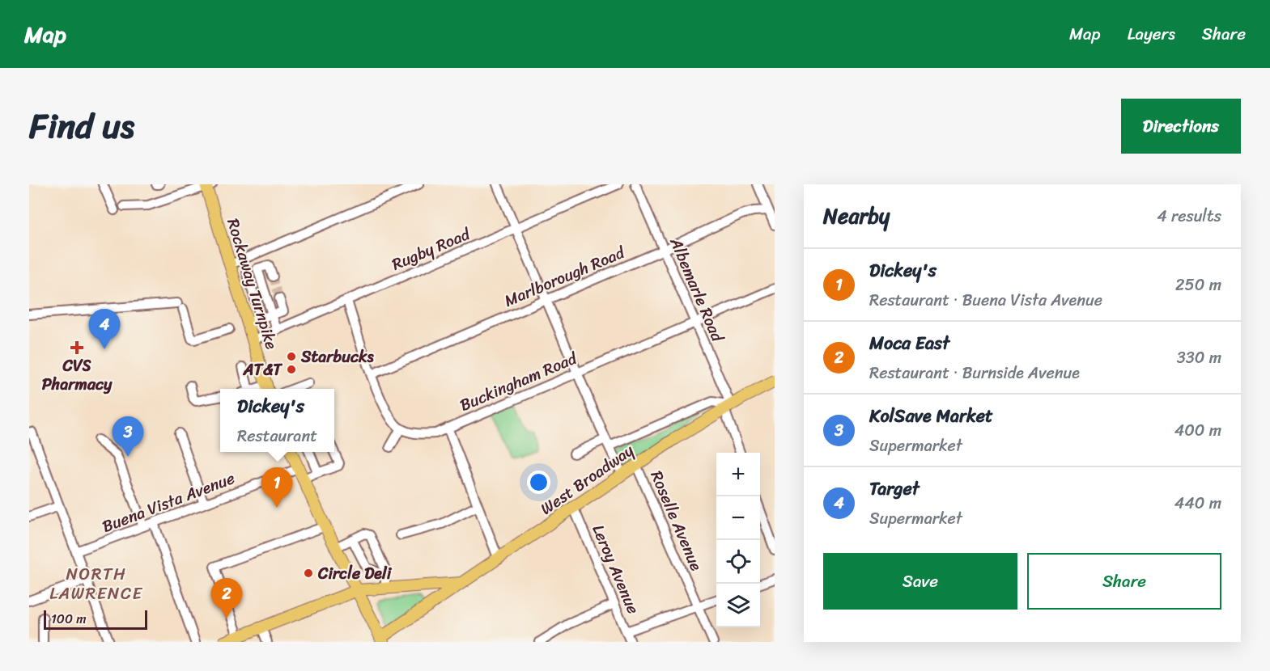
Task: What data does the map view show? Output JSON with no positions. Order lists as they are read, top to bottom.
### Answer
{
  "streets": {
    "main road": ["Rockaway Turnpike", "West Broadway"],
    "street": [
      "Rugby Road",
      "Marlborough Road",
      "Albemarle Road",
      "Buckingham Road",
      "Buena Vista Avenue",
      "Roselle Avenue",
      "Leroy Avenue"
    ]
  },
  "crossings": [
    ["Rugby Road", "Rockaway Turnpike"],
    ["Marlborough Road", "Albemarle Road"],
    ["Albemarle Road", "Buckingham Road"],
    ["Albemarle Road", "West Broadway"],
    ["West Broadway", "Roselle Avenue"],
    ["West Broadway", "Leroy Avenue"]
  ],
  "districts": ["NORTH LAWRENCE"],
  "places": {
    "health": ["CVS Pharmacy"],
    "other": ["Starbucks", "AT&T", "Circle Deli"]
  },
  "scale_bar": "100 m",
  "page": {
    "header": "Map",
    "nav": ["Map", "Layers", "Share"],
    "title": "Find us",
    "buttons": [
      "Directions",
      ["Save", "Share"]
    ],
    "heading": ["Nearby", "4 results"],
    "list": [
      {
        "mark": "1",
        "name": "Dickey's",
        "note": "Restaurant · Buena Vista Avenue",
        "value": "250 m"
      },
      {
        "mark": "2",
        "name": "Moca East",
        "note": "Restaurant · Burnside Avenue",
        "value": "330 m"
      },
      {
        "mark": "3",
        "name": "KolSave Market",
        "note": "Supermarket",
        "value": "400 m"
      },
      {
        "mark": "4",
        "name": "Target",
        "note": "Supermarket",
        "value": "440 m"
      }
    ],
    "pins": [
      "4",
      "3",
      "1",
      "2"
    ],
    "popup": ["Dickey's", "Restaurant"],
    "map_buttons": ["+", "−"],
    "scale": "100 m"
  }
}
